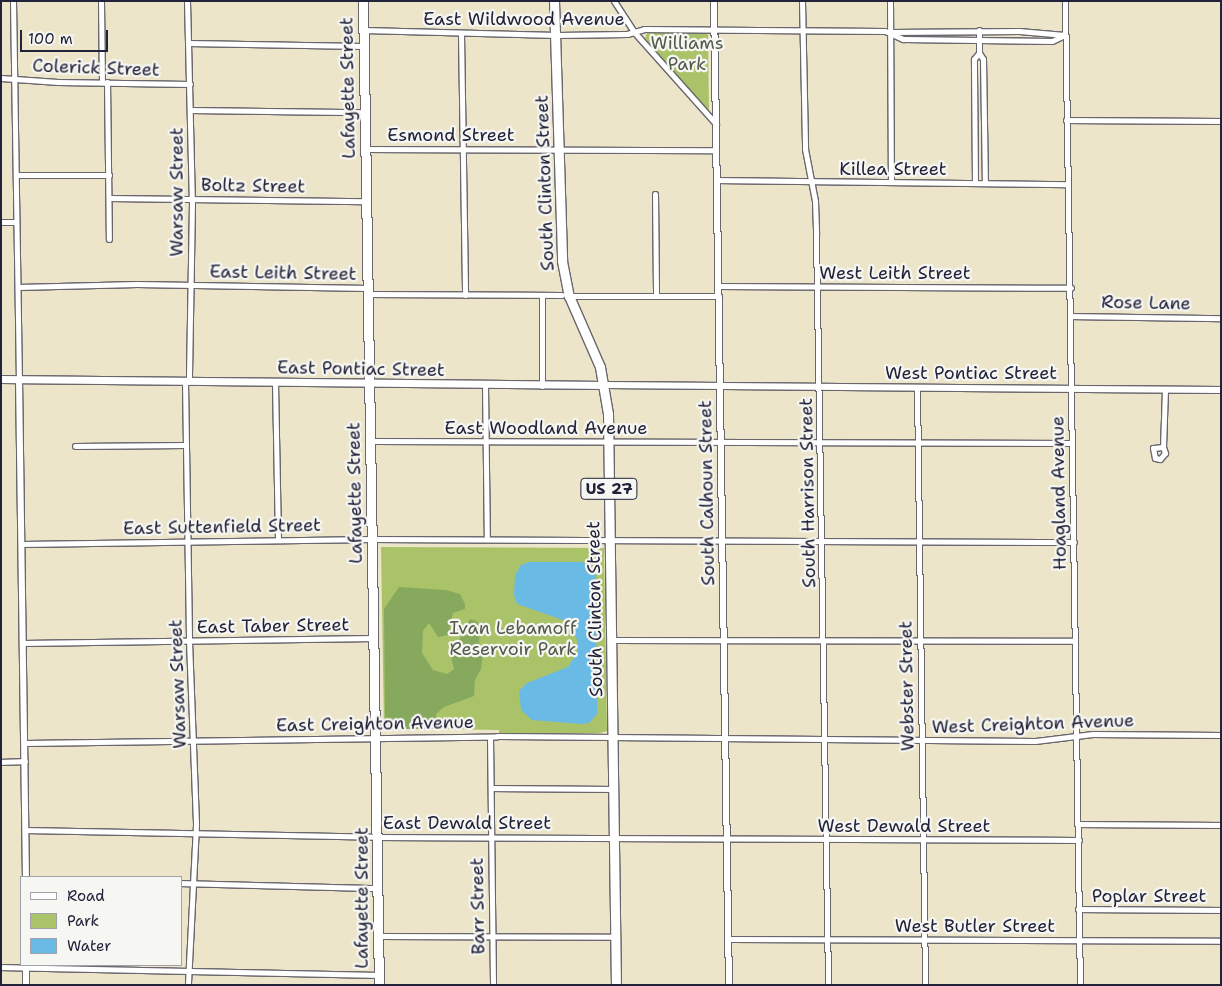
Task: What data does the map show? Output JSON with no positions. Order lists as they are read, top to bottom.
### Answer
{
  "streets": {
    "highway": ["Lafayette Street", "South Clinton Street", "US 27"],
    "main road": ["East Pontiac Street"],
    "street": [
      "East Wildwood Avenue",
      "Colerick Street",
      "Esmond Street",
      "Killea Street",
      "Boltz Street",
      "Warsaw Street",
      "East Leith Street",
      "West Leith Street",
      "Rose Lane",
      "West Pontiac Street",
      "East Woodland Avenue",
      "South Calhoun Street",
      "South Harrison Street",
      "Hoagland Avenue",
      "East Suttenfield Street",
      "East Taber Street",
      "Webster Street",
      "East Creighton Avenue",
      "West Creighton Avenue",
      "East Dewald Street",
      "West Dewald Street",
      "Poplar Street",
      "Barr Street",
      "West Butler Street"
    ]
  },
  "crossings": [
    ["East Wildwood Avenue", "Lafayette Street"],
    ["East Wildwood Avenue", "South Clinton Street"],
    ["East Wildwood Avenue", "South Calhoun Street"],
    ["East Wildwood Avenue", "South Harrison Street"],
    ["Colerick Street", "Warsaw Street"],
    ["Lafayette Street", "Esmond Street"],
    ["Lafayette Street", "Boltz Street"],
    ["Lafayette Street", "East Leith Street"],
    ["Lafayette Street", "East Pontiac Street"],
    ["Lafayette Street", "East Woodland Avenue"],
    ["Lafayette Street", "East Suttenfield Street"],
    ["Lafayette Street", "East Taber Street"],
    ["Lafayette Street", "East Creighton Avenue"],
    ["Lafayette Street", "East Dewald Street"],
    ["Esmond Street", "South Clinton Street"],
    ["Esmond Street", "South Calhoun Street"],
    ["Killea Street", "South Calhoun Street"],
    ["Killea Street", "South Harrison Street"],
    ["Killea Street", "Hoagland Avenue"],
    ["South Clinton Street", "East Leith Street"],
    ["South Clinton Street", "East Pontiac Street"],
    ["South Clinton Street", "East Woodland Avenue"],
    ["South Clinton Street", "East Suttenfield Street"],
    ["South Clinton Street", "East Creighton Avenue"],
    ["South Clinton Street", "East Dewald Street"],
    ["Boltz Street", "Warsaw Street"],
    ["Warsaw Street", "East Leith Street"],
    ["Warsaw Street", "East Pontiac Street"],
    ["Warsaw Street", "East Suttenfield Street"],
    ["Warsaw Street", "East Taber Street"],
    ["Warsaw Street", "East Creighton Avenue"],
    ["Warsaw Street", "East Dewald Street"],
    ["East Leith Street", "South Calhoun Street"],
    ["West Leith Street", "South Calhoun Street"],
    ["West Leith Street", "South Harrison Street"],
    ["West Leith Street", "Hoagland Avenue"],
    ["Rose Lane", "Hoagland Avenue"],
    ["East Pontiac Street", "West Pontiac Street"],
    ["East Pontiac Street", "South Calhoun Street"],
    ["West Pontiac Street", "South Calhoun Street"],
    ["West Pontiac Street", "South Harrison Street"],
    ["West Pontiac Street", "Hoagland Avenue"],
    ["West Pontiac Street", "Webster Street"],
    ["East Woodland Avenue", "South Calhoun Street"],
    ["East Woodland Avenue", "South Harrison Street"],
    ["East Woodland Avenue", "Hoagland Avenue"],
    ["East Woodland Avenue", "Webster Street"],
    ["South Calhoun Street", "East Suttenfield Street"],
    ["South Calhoun Street", "East Creighton Avenue"],
    ["South Calhoun Street", "West Creighton Avenue"],
    ["South Calhoun Street", "East Dewald Street"],
    ["South Calhoun Street", "West Dewald Street"],
    ["South Calhoun Street", "West Butler Street"],
    ["South Harrison Street", "East Suttenfield Street"],
    ["South Harrison Street", "West Creighton Avenue"],
    ["South Harrison Street", "West Dewald Street"],
    ["South Harrison Street", "West Butler Street"],
    ["Hoagland Avenue", "East Suttenfield Street"],
    ["Hoagland Avenue", "West Creighton Avenue"],
    ["Hoagland Avenue", "West Dewald Street"],
    ["Hoagland Avenue", "Poplar Street"],
    ["Hoagland Avenue", "West Butler Street"],
    ["East Suttenfield Street", "Webster Street"],
    ["Webster Street", "West Creighton Avenue"],
    ["Webster Street", "West Dewald Street"],
    ["Webster Street", "West Butler Street"],
    ["East Creighton Avenue", "West Creighton Avenue"],
    ["East Creighton Avenue", "Barr Street"],
    ["East Dewald Street", "West Dewald Street"],
    ["East Dewald Street", "Barr Street"]
  ],
  "parks": ["Williams Park", "Ivan Lebamoff Reservoir Park"],
  "legend": ["Road", "Park", "Water"],
  "scale_bar": "100 m"
}
